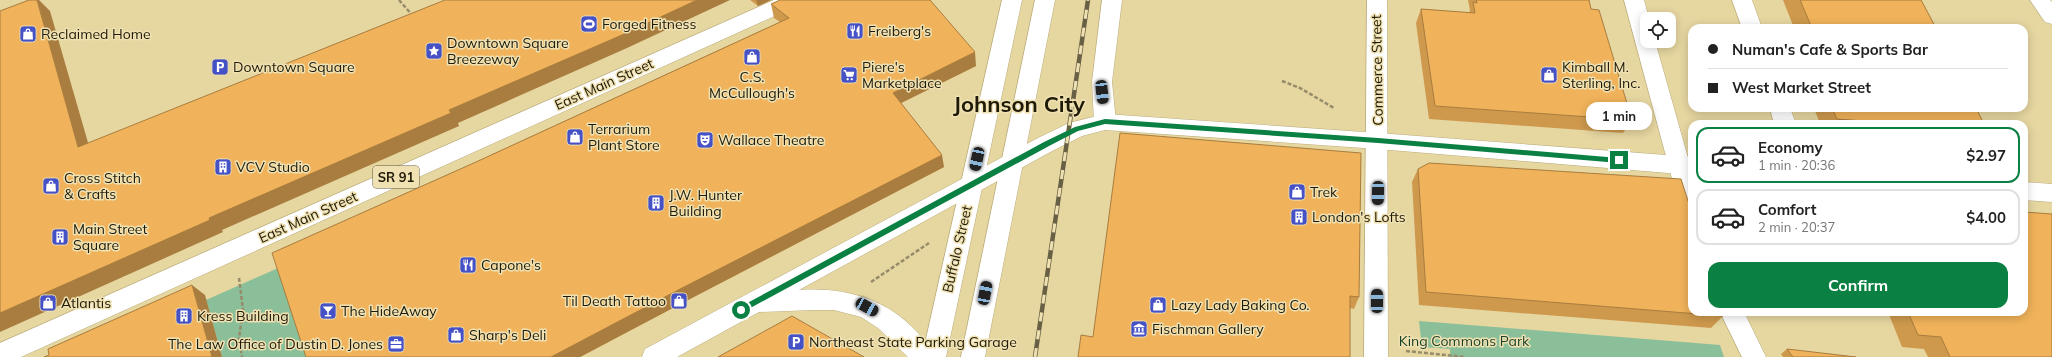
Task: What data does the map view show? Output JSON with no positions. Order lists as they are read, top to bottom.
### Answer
{
  "streets": {
    "main road": [
      "Commerce Street",
      "East Main Street",
      "SR 91",
      "Buffalo Street"
    ]
  },
  "districts": ["Johnson City"],
  "parks": ["King Commons Park"],
  "places": {
    "sports": ["Forged Fitness"],
    "restaurant": ["Freiberg's", "Capone's"],
    "shop": [
      "Reclaimed Home",
      "C.S. McCullough's",
      "Kimball M. Sterling, Inc.",
      "Terrarium Plant Store",
      "Cross Stitch & Crafts",
      "Trek",
      "Til Death Tattoo",
      "Atlantis",
      "Lazy Lady Baking Co.",
      "Sharp's Deli"
    ],
    "place": ["Downtown Square Breezeway"],
    "parking": ["Downtown Square", "Northeast State Parking Garage"],
    "supermarket": ["Piere's Marketplace"],
    "theatre": ["Wallace Theatre"],
    "building": [
      "VCV Studio",
      "J.W. Hunter Building",
      "London's Lofts",
      "Main Street Square",
      "Kress Building"
    ],
    "bar": ["The HideAway"],
    "museum": ["Fischman Gallery"],
    "office": ["The Law Office of Dustin D. Jones"]
  },
  "page": {
    "banner": ["Numan's Cafe & Sports Bar", "West Market Street"],
    "bubble": "1 min",
    "list": [
      {
        "name": "Economy",
        "note": "1 min · 20:36",
        "value": "$2.97"
      },
      {
        "name": "Comfort",
        "note": "2 min · 20:37",
        "value": "$4.00"
      }
    ],
    "buttons": "Confirm"
  }
}
